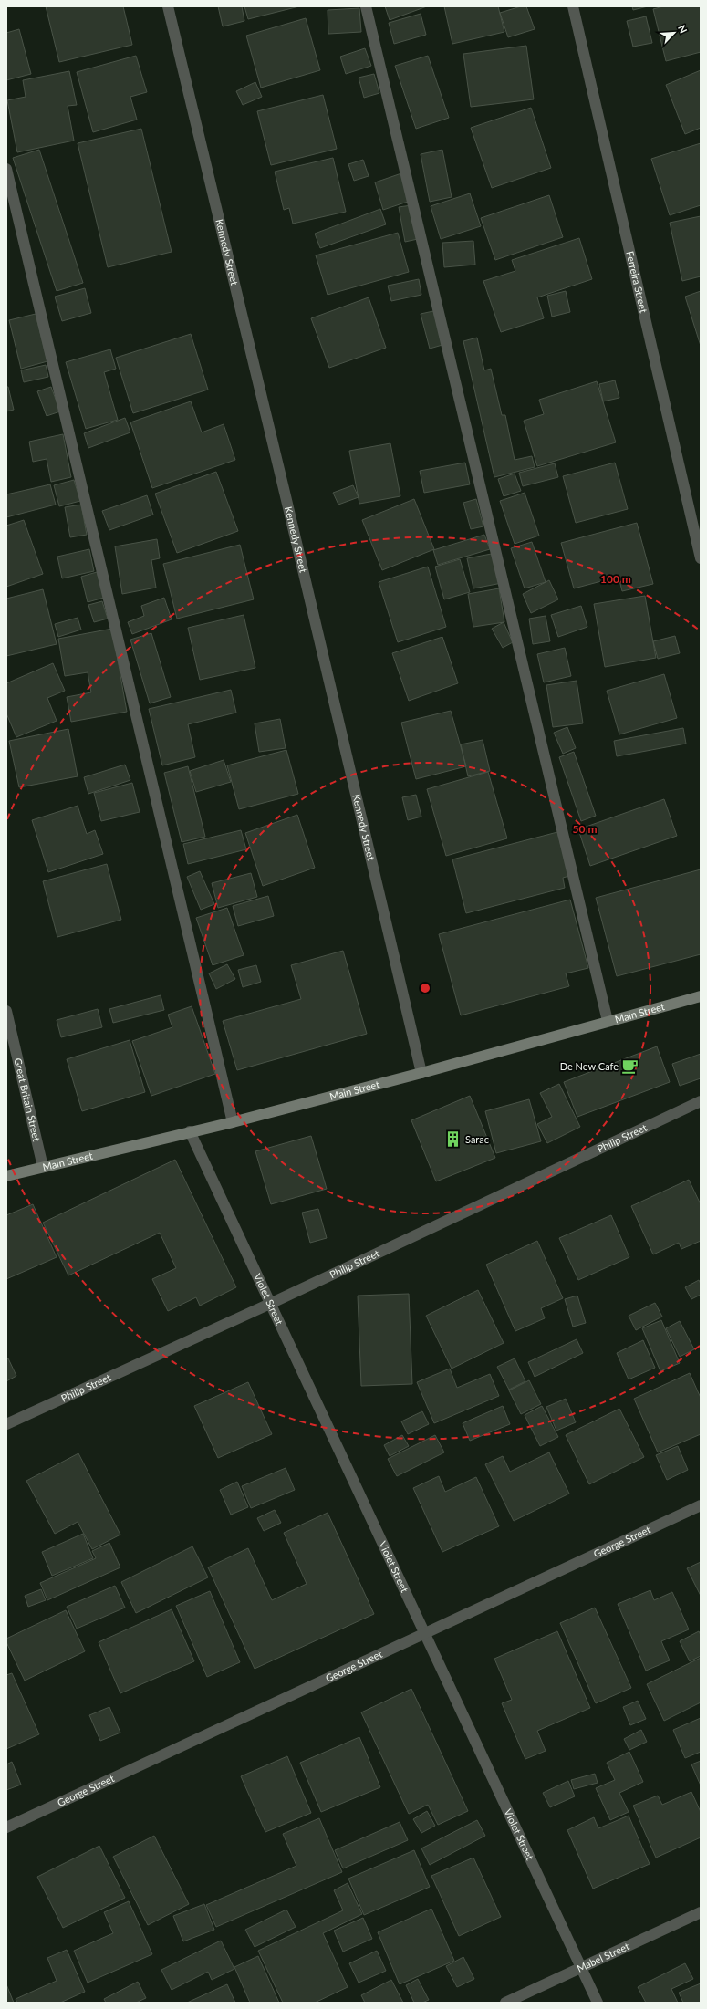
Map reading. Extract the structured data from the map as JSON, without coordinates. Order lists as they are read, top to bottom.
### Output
{
  "streets": {
    "main road": ["Main Street"],
    "street": [
      "Kennedy Street",
      "Ferreira Street",
      "Great Britain Street",
      "Philip Street",
      "Violet Street",
      "George Street",
      "Mabel Street"
    ]
  },
  "crossings": [
    ["Kennedy Street", "Main Street"],
    ["Main Street", "Great Britain Street"],
    ["Main Street", "Violet Street"],
    ["Philip Street", "Violet Street"],
    ["Violet Street", "George Street"],
    ["Violet Street", "Mabel Street"]
  ],
  "places": {
    "cafe": ["De New Cafe"],
    "building": ["Sarac"]
  },
  "north": "top right",
  "rings": ["100 m", "50 m"]
}
